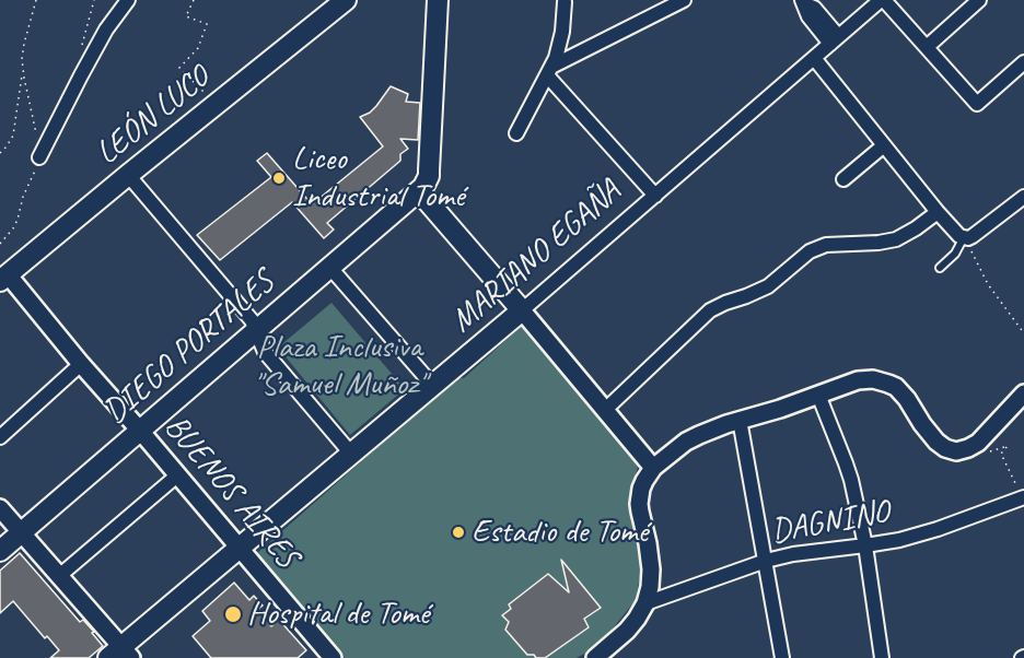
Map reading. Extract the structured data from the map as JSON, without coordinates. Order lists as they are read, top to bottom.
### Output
{
  "streets": {
    "main road": ["LEÓN LUCO", "MARIANO EGAÑA", "DIEGO PORTALES"],
    "street": ["BUENOS AIRES", "DAGNINO"]
  },
  "crossings": [
    ["LEÓN LUCO", "BUENOS AIRES"],
    ["MARIANO EGAÑA", "BUENOS AIRES"],
    ["DIEGO PORTALES", "BUENOS AIRES"]
  ],
  "parks": ["Plaza Inclusiva \"Samuel Muñoz\""],
  "places": ["Liceo Industrial Tomé", "Estadio de Tomé", "Hospital de Tomé"]
}
